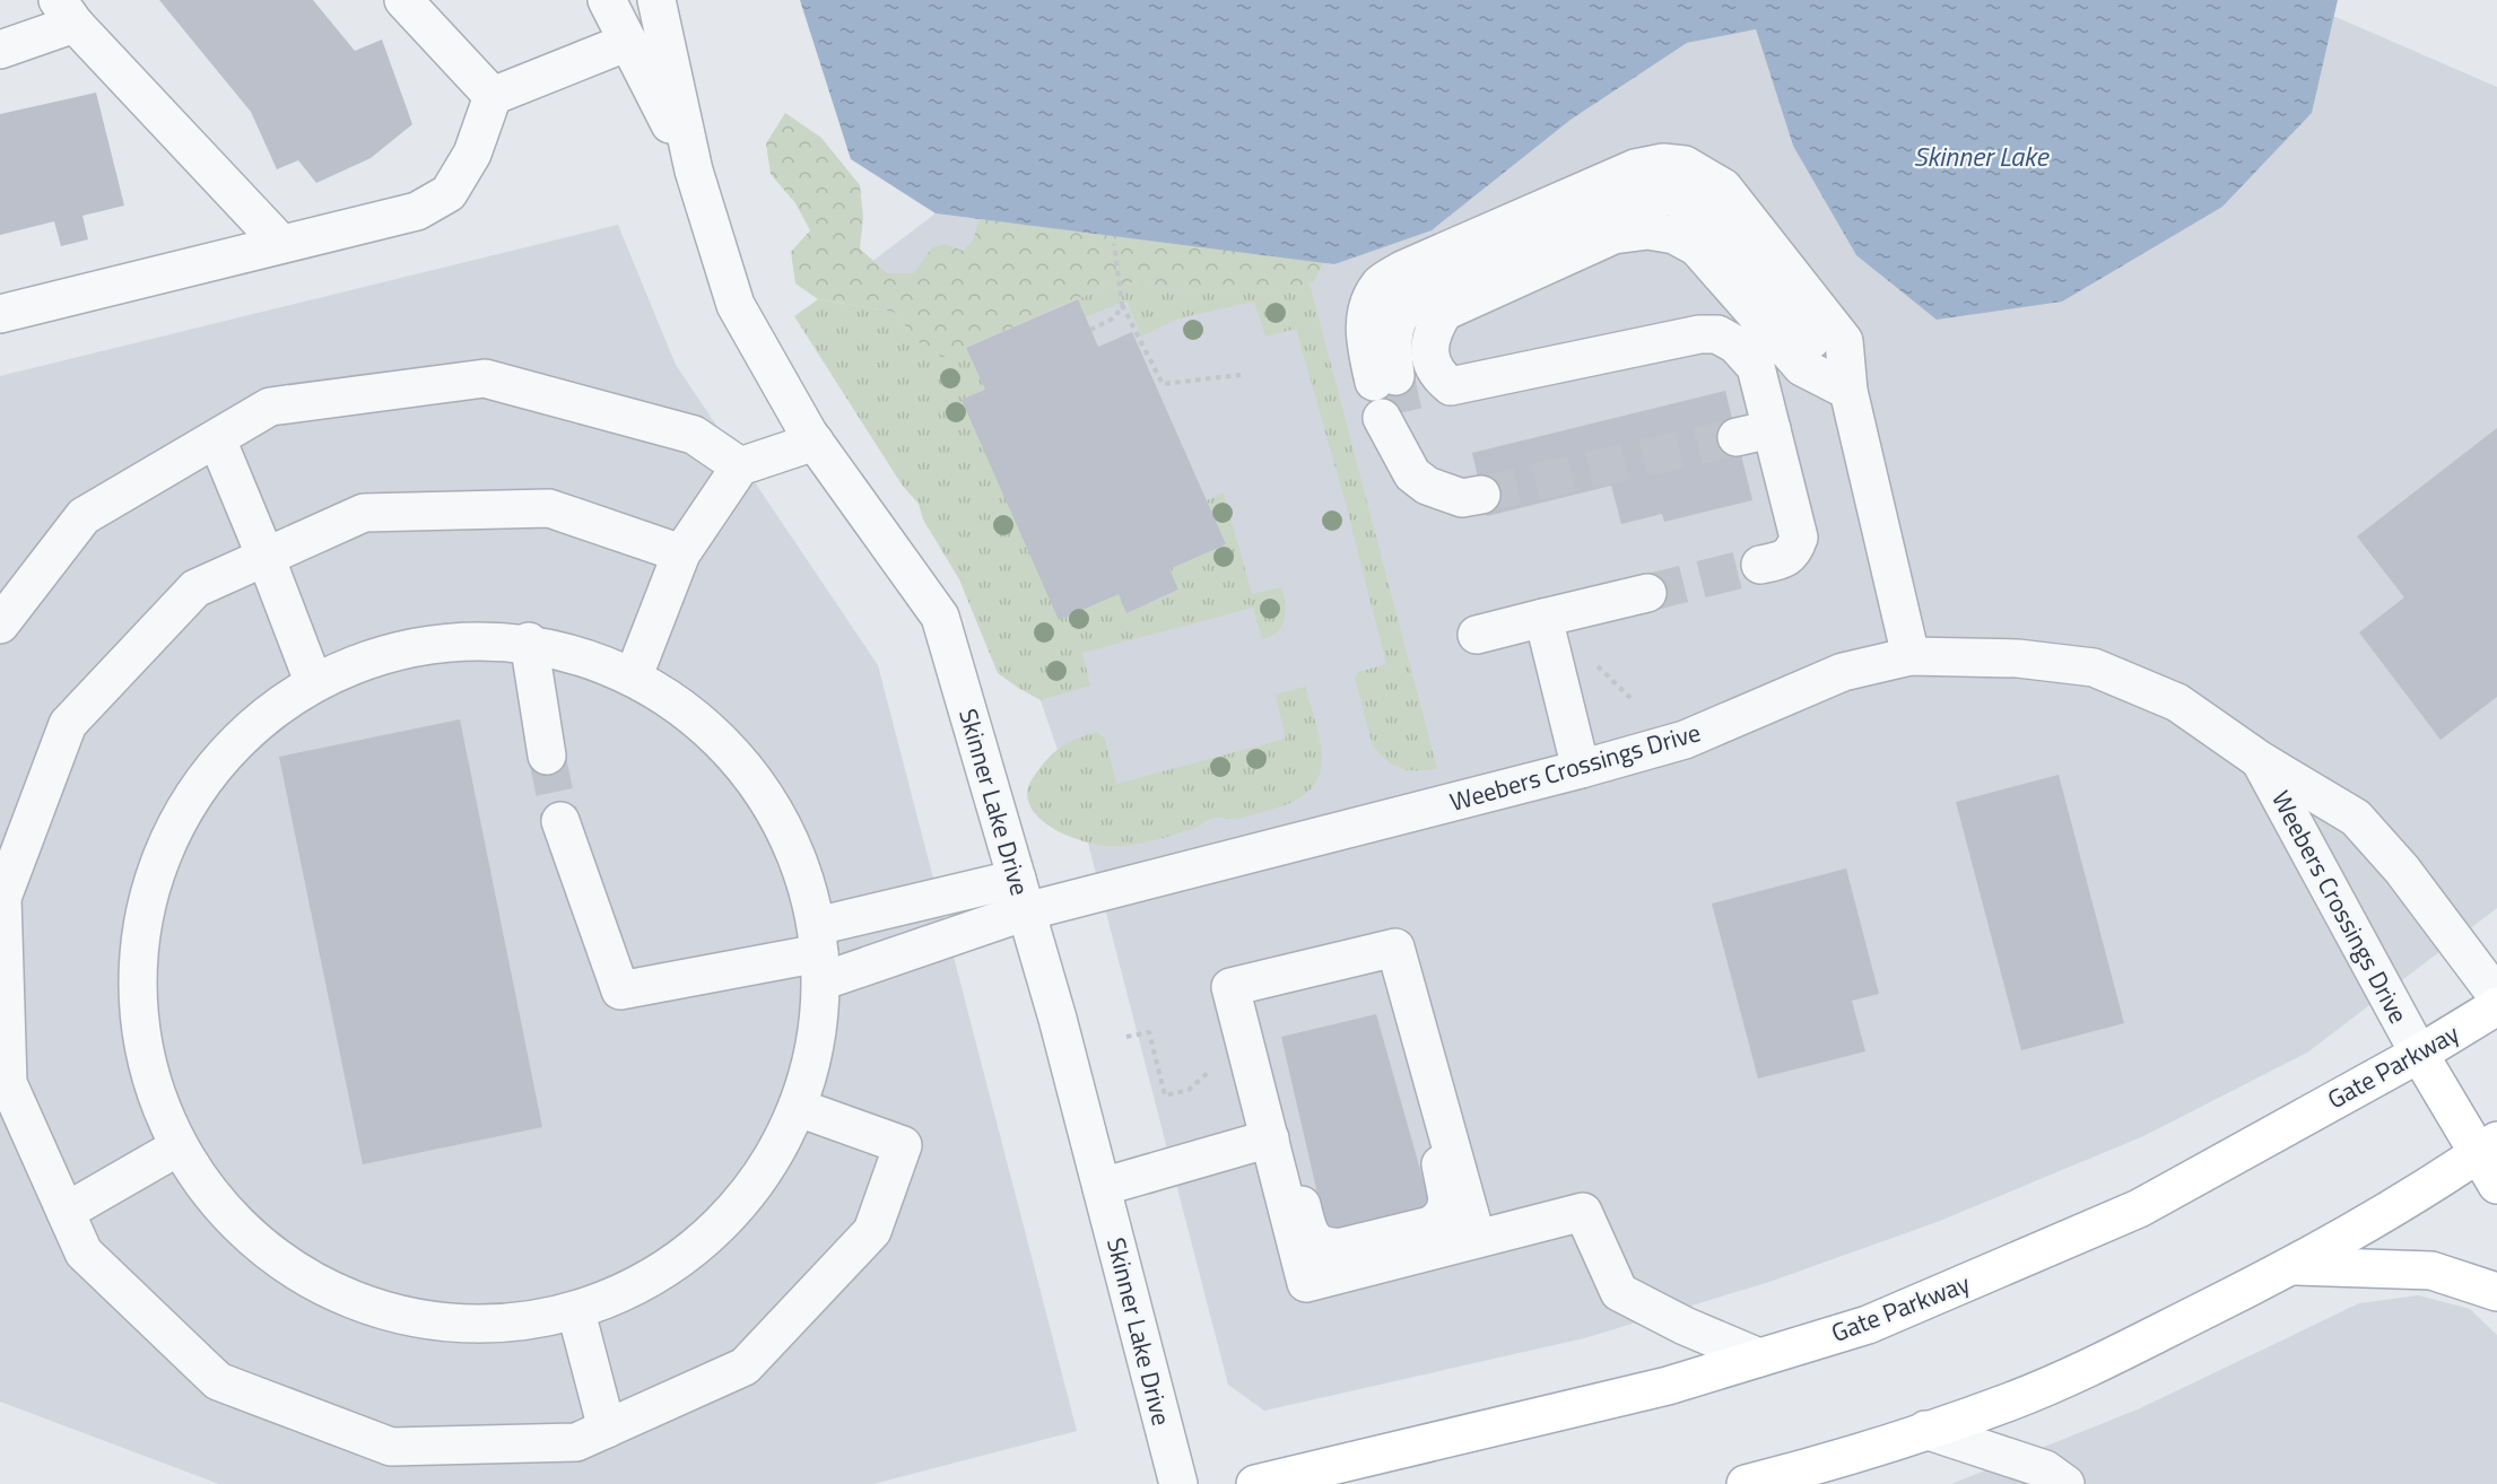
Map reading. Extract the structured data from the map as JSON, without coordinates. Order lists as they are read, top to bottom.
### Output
{
  "streets": {
    "main road": ["Gate Parkway"],
    "street": ["Weebers Crossings Drive", "Skinner Lake Drive"]
  },
  "crossings": [
    ["Weebers Crossings Drive", "Skinner Lake Drive"],
    ["Weebers Crossings Drive", "Gate Parkway"]
  ],
  "water": ["Skinner Lake"]
}
